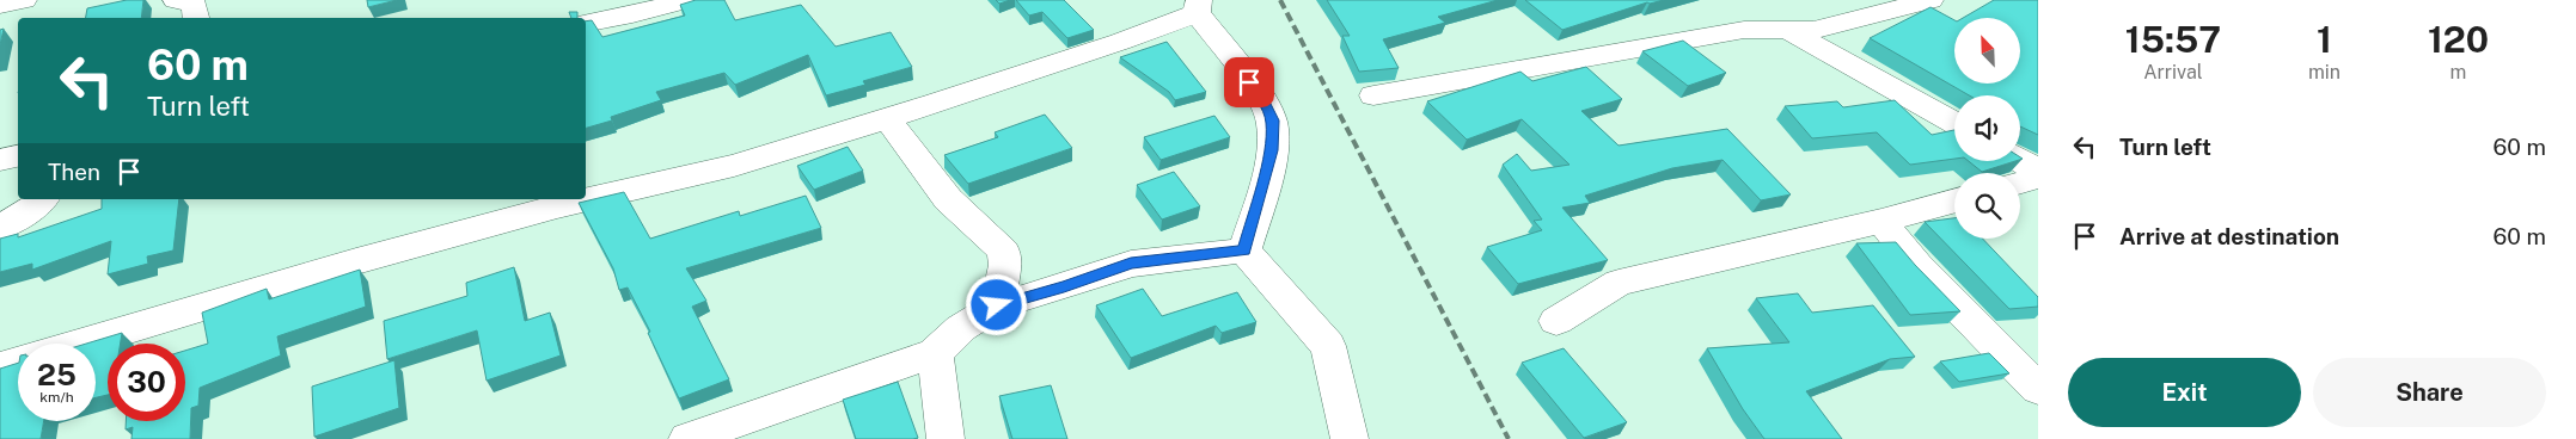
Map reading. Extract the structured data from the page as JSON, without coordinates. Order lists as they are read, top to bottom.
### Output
{
  "north": "top left",
  "page": {
    "eta": [
      "15:57",
      "Arrival",
      "1",
      "min",
      "120",
      "m"
    ],
    "turn": ["60 m", "Turn left"],
    "list": [
      {
        "name": "Turn left",
        "value": "60 m"
      },
      {
        "name": "Arrive at destination",
        "value": "60 m"
      }
    ],
    "then": "Then",
    "speed": "25 km/h",
    "limit": "30",
    "buttons": ["Exit", "Share"]
  }
}
